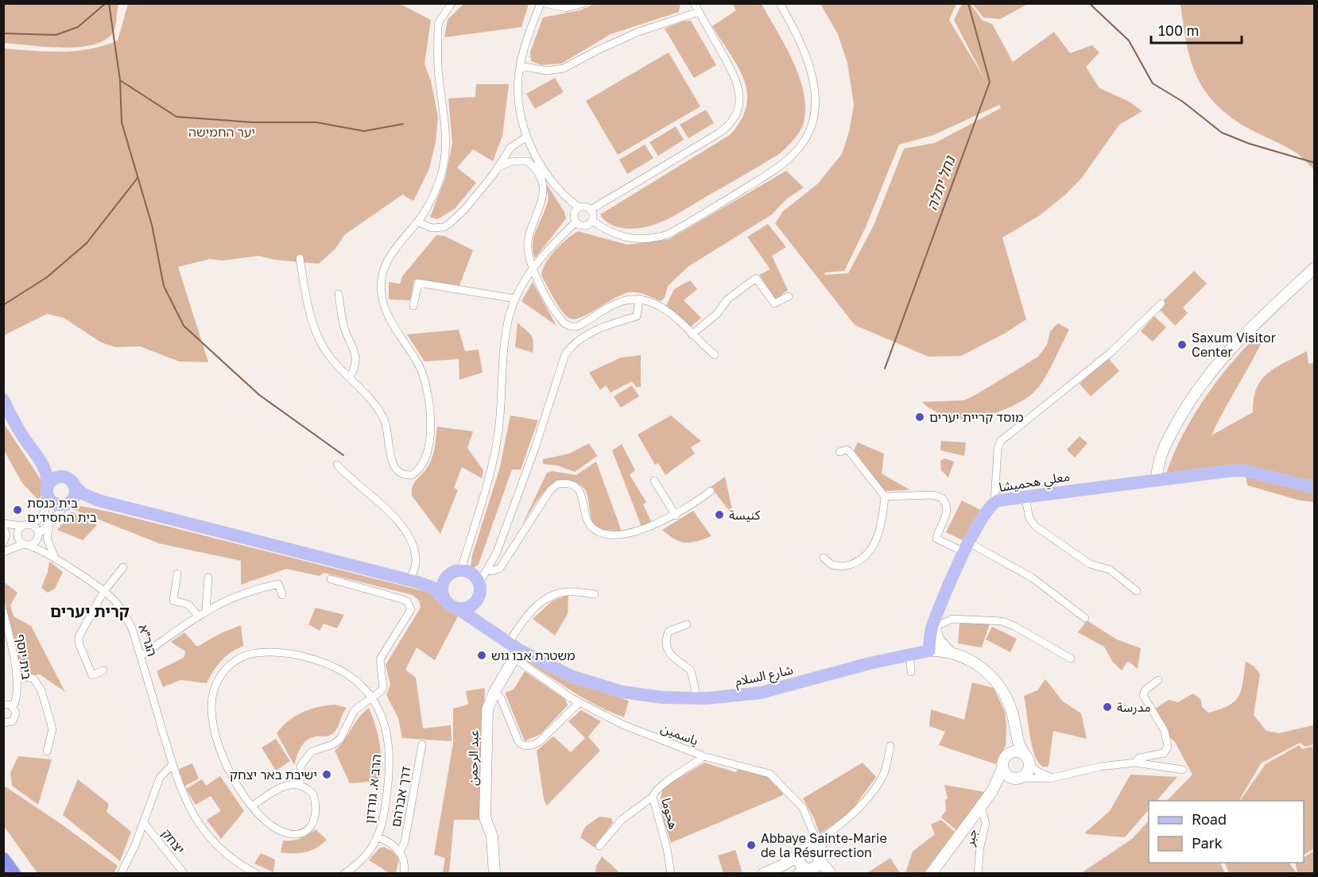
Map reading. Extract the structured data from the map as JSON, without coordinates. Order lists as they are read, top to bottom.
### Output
{
  "streets": {
    "main road": ["معلي هحميشا", "شارع السلام", "عبد الرحمن"],
    "street": [
      "הגר\"א",
      "בית יוסף",
      "ياسمين",
      "הרב א. גורדון",
      "דרך אברהם",
      "هحوما",
      "جبر",
      "יצחק"
    ]
  },
  "crossings": [
    ["معلي هحميشا", "شارع السلام"],
    ["شارع السلام", "ياسمين"],
    ["شارع السلام", "عبد الرحمن"],
    ["ياسمين", "عبد الرحمن"],
    ["ياسمين", "هحوما"]
  ],
  "districts": ["קרית יערים"],
  "water": ["נחל יתלה"],
  "parks": ["יער החמישה"],
  "places": [
    "Saxum Visitor Center",
    "מוסד קריית יערים",
    "בית כנסת בית החסידים",
    "كنيسة",
    "משטרת אבו גוש",
    "مدرسة",
    "ישיבת באר יצחק",
    "Abbaye Sainte-Marie de la Résurrection"
  ],
  "legend": ["Road", "Park"],
  "scale_bar": "100 m"
}
